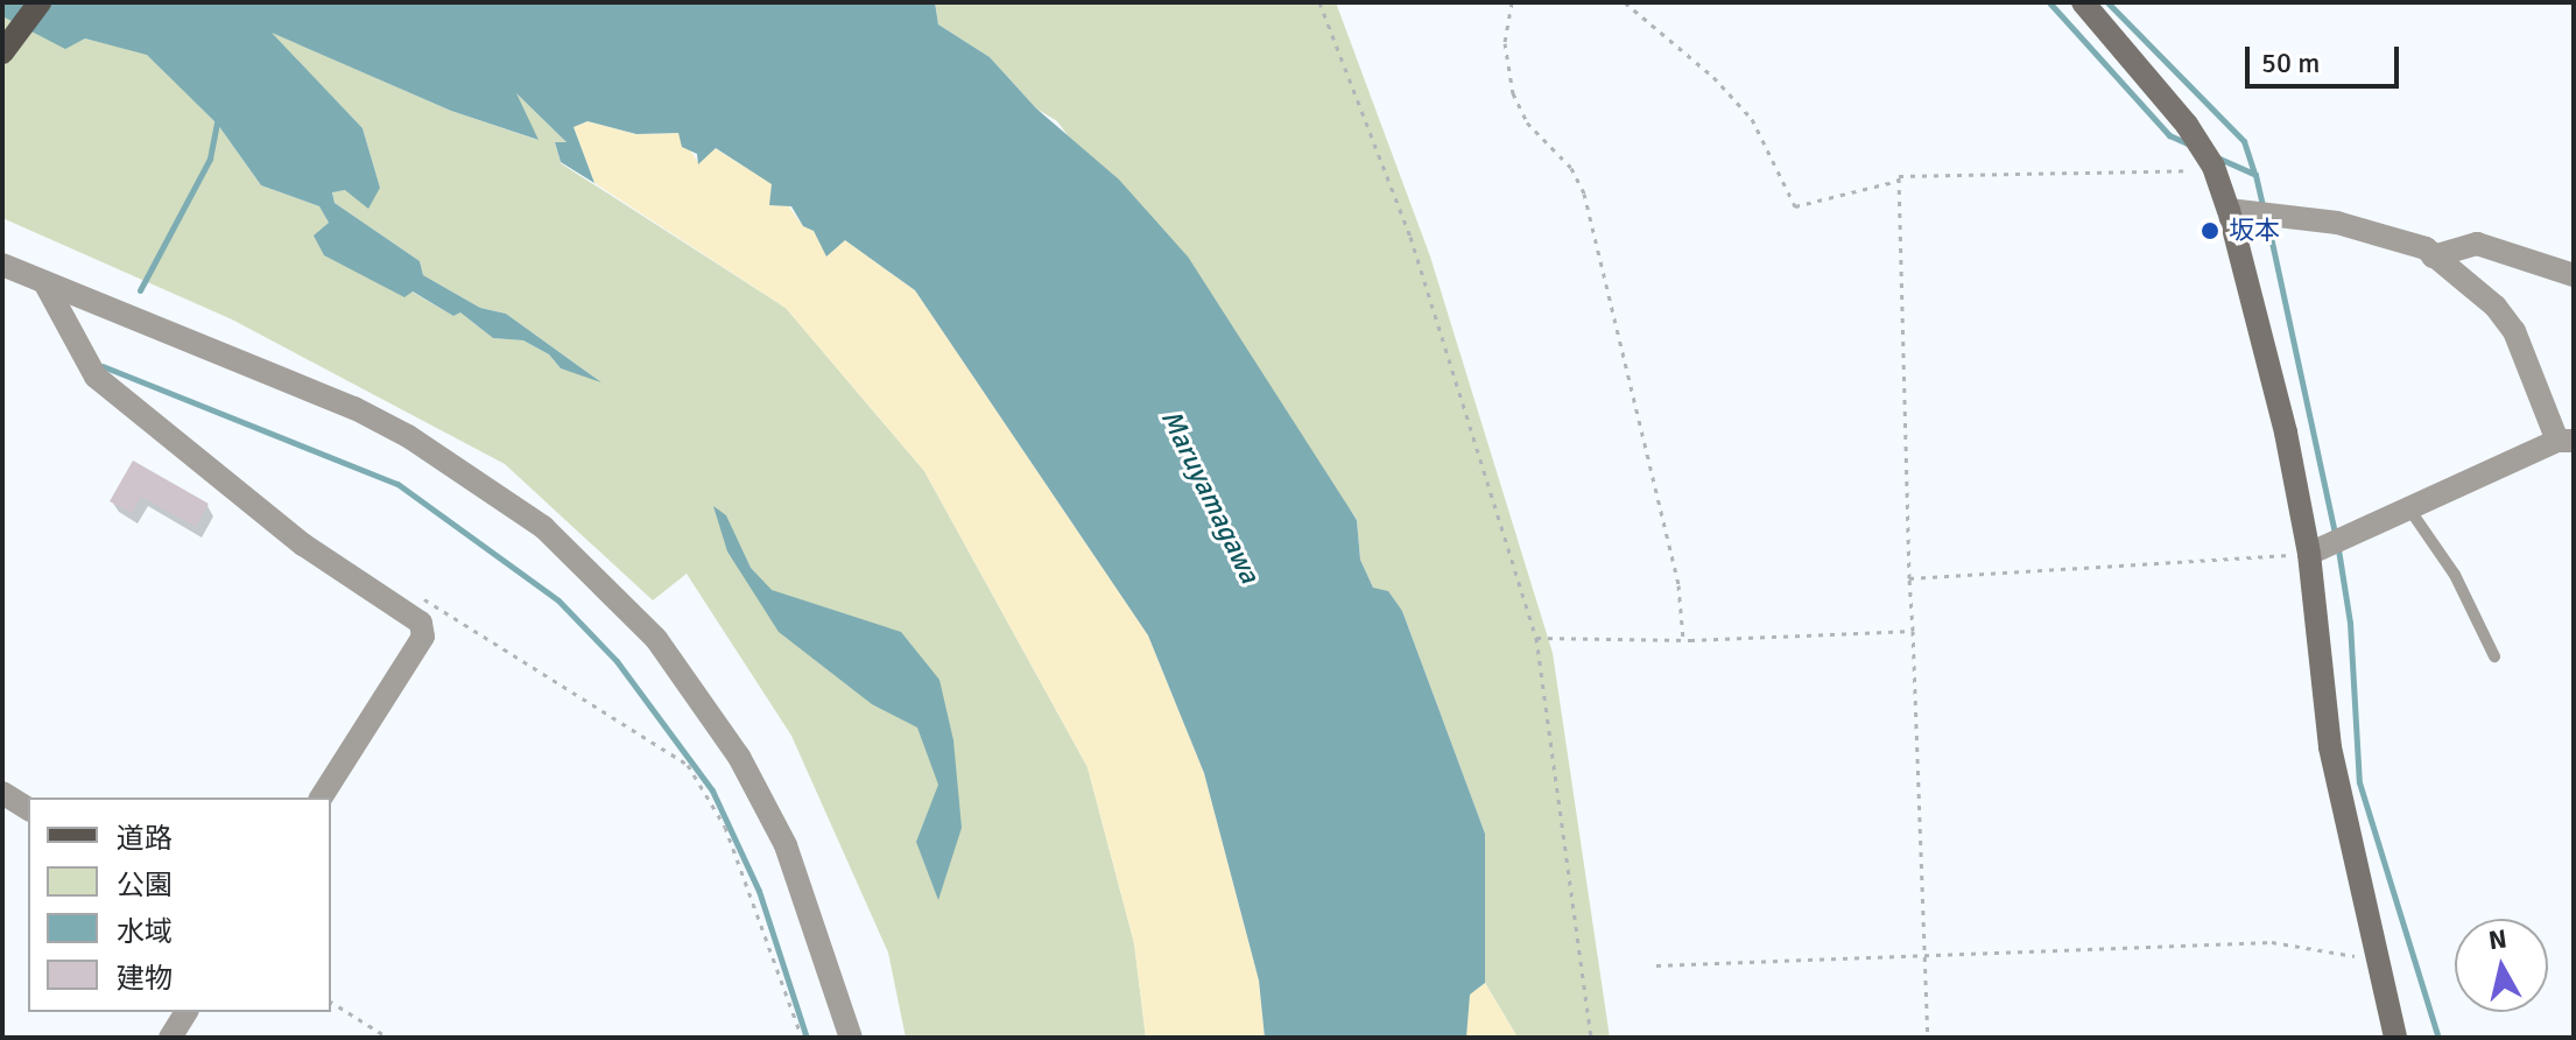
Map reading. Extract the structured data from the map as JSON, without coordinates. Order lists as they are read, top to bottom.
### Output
{
  "water": ["Maruyamagawa"],
  "places": ["坂本"],
  "legend": [
    "道路",
    "公園",
    "水域",
    "建物"
  ],
  "scale_bar": "50 m",
  "north": "top"
}
